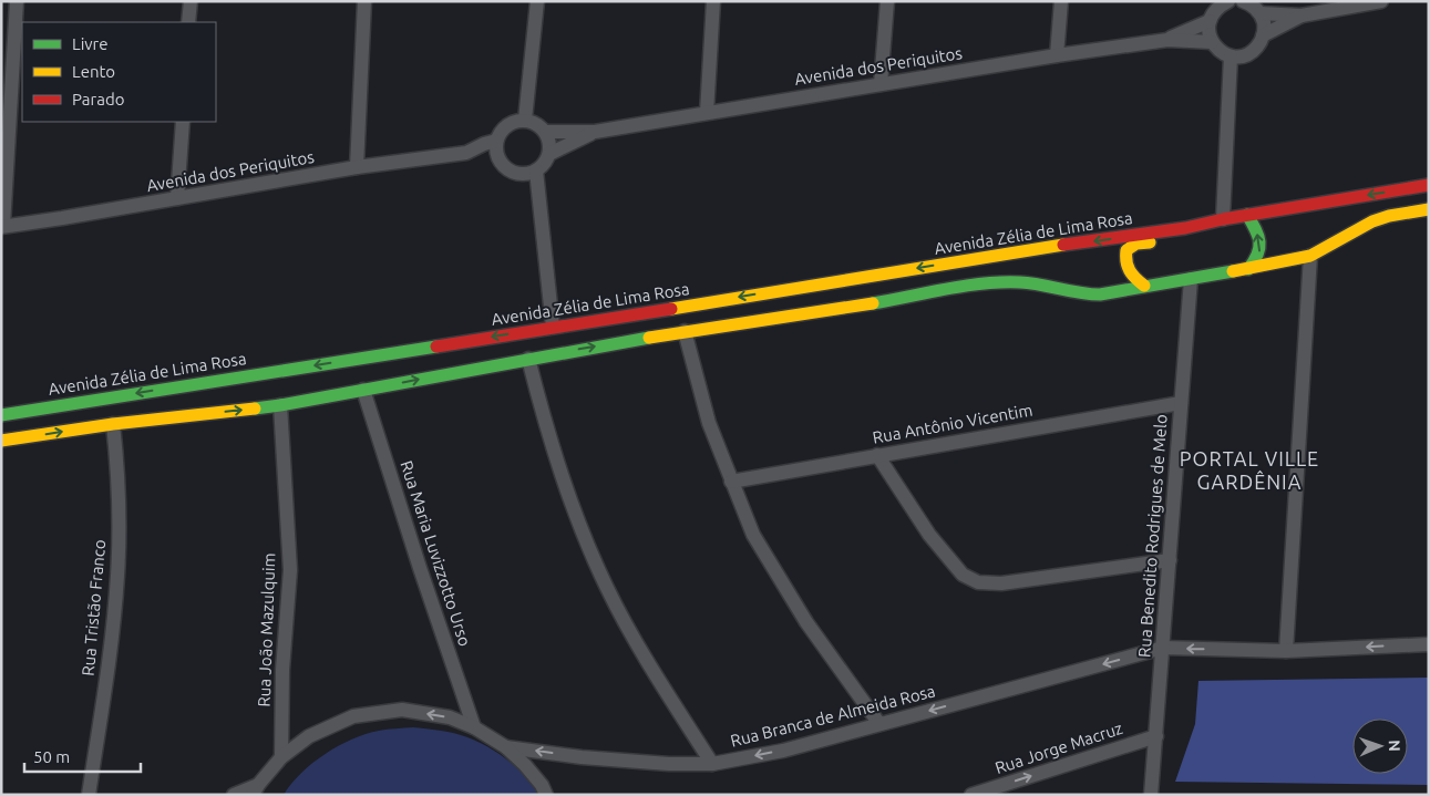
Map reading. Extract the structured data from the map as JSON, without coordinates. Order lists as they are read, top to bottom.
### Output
{
  "streets": {
    "main road": ["Avenida Zélia de Lima Rosa"],
    "street": [
      "Avenida dos Periquitos",
      "Rua Antônio Vicentim",
      "Rua Benedito Rodrigues de Melo",
      "Rua Maria Luvizzotto Urso",
      "Rua Tristão Franco",
      "Rua João Mazulquim",
      "Rua Branca de Almeida Rosa",
      "Rua Jorge Macruz"
    ]
  },
  "crossings": [
    ["Rua Antônio Vicentim", "Rua Benedito Rodrigues de Melo"],
    ["Rua Benedito Rodrigues de Melo", "Rua Branca de Almeida Rosa"],
    ["Rua Benedito Rodrigues de Melo", "Rua Jorge Macruz"],
    ["Rua Maria Luvizzotto Urso", "Rua Branca de Almeida Rosa"],
    ["Rua João Mazulquim", "Rua Branca de Almeida Rosa"]
  ],
  "one_way": ["Rua Branca de Almeida Rosa", "Rua Jorge Macruz"],
  "districts": ["PORTAL VILLE GARDÊNIA"],
  "legend": ["Livre", "Lento", "Parado"],
  "scale_bar": "50 m",
  "north": "right"
}
